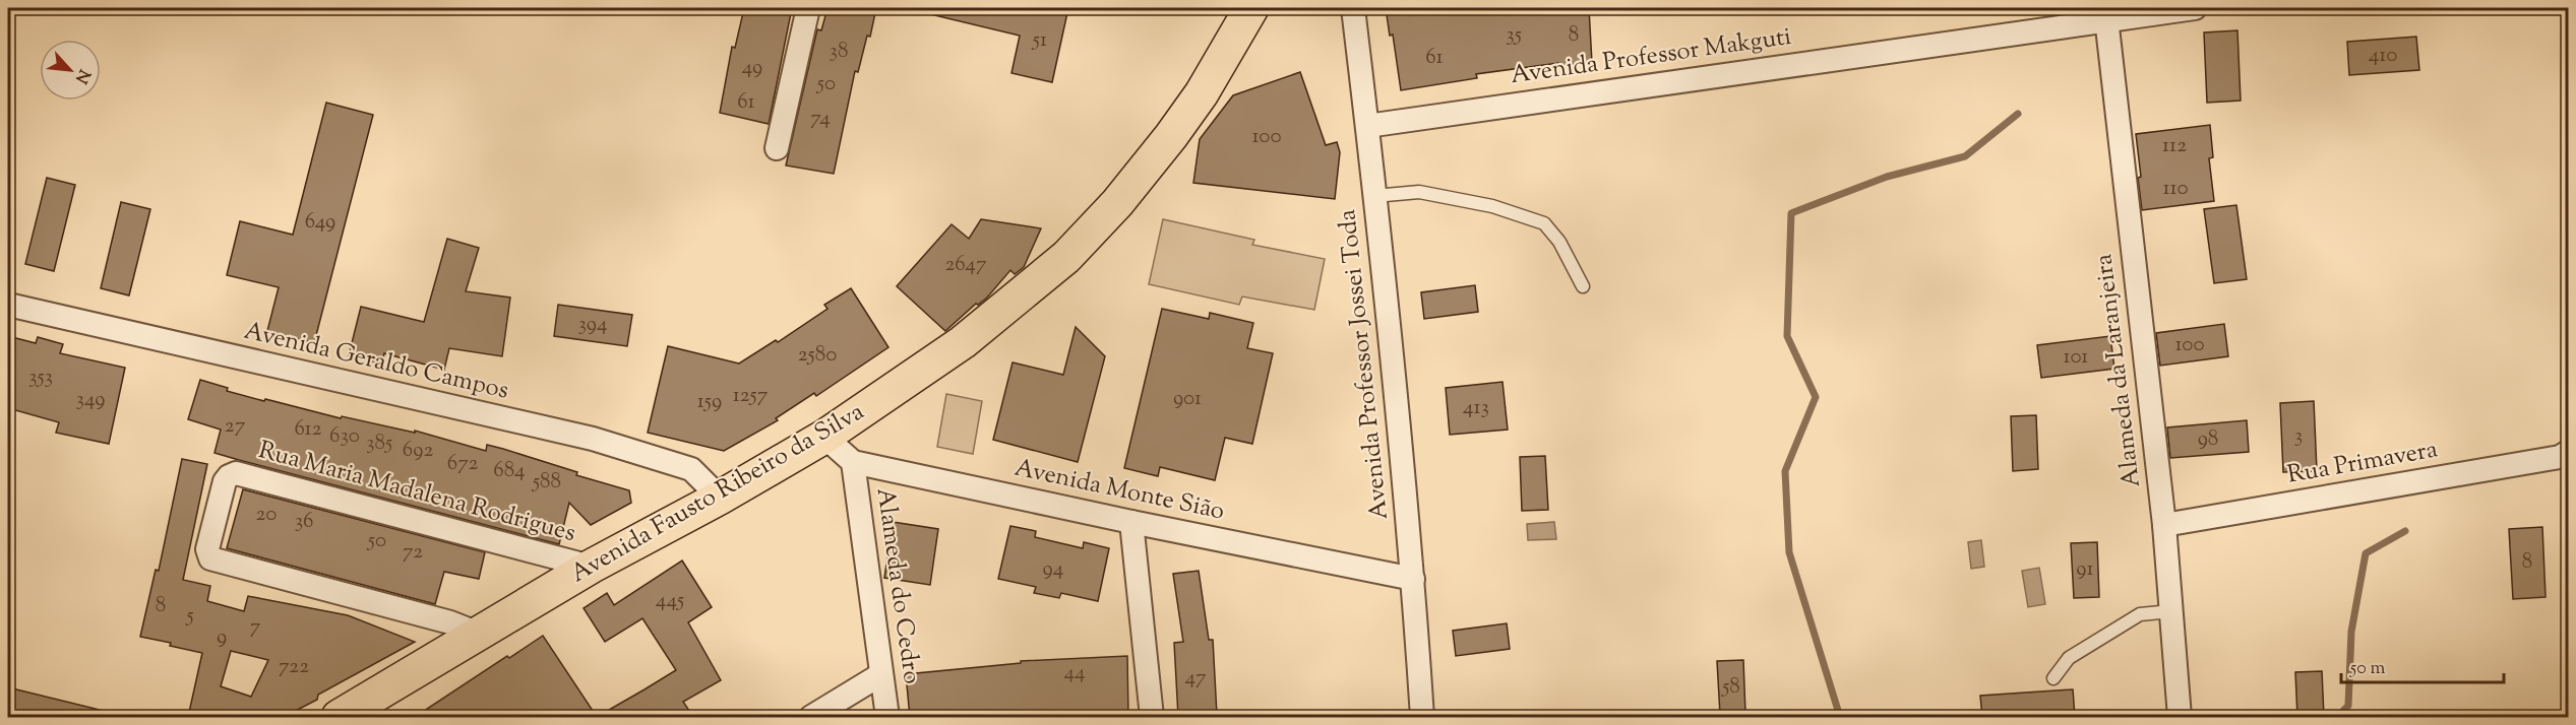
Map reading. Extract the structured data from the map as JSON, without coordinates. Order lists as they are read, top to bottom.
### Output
{
  "streets": {
    "main road": ["Avenida Fausto Ribeiro da Silva"],
    "street": [
      "Avenida Professor Makguti",
      "Avenida Geraldo Campos",
      "Avenida Professor Jossei Toda",
      "Alameda da Laranjeira",
      "Rua Primavera",
      "Avenida Monte Sião",
      "Rua Maria Madalena Rodrigues",
      "Alameda do Cedro"
    ]
  },
  "crossings": [
    ["Avenida Professor Makguti", "Avenida Professor Jossei Toda"],
    ["Avenida Professor Makguti", "Alameda da Laranjeira"],
    ["Avenida Geraldo Campos", "Avenida Fausto Ribeiro da Silva"],
    ["Avenida Professor Jossei Toda", "Avenida Monte Sião"],
    ["Alameda da Laranjeira", "Rua Primavera"],
    ["Avenida Monte Sião", "Avenida Fausto Ribeiro da Silva"],
    ["Avenida Monte Sião", "Alameda do Cedro"],
    ["Rua Maria Madalena Rodrigues", "Avenida Fausto Ribeiro da Silva"]
  ],
  "house_numbers": [
    "35",
    "8",
    "51",
    "38",
    "410",
    "61",
    "49",
    "50",
    "61",
    "74",
    "100",
    "112",
    "110",
    "649",
    "2647",
    "394",
    "100",
    "2580",
    "101",
    "353",
    "1257",
    "901",
    "349",
    "159",
    "413",
    "27",
    "612",
    "630",
    "3",
    "98",
    "385",
    "692",
    "672",
    "684",
    "588",
    "20",
    "36",
    "50",
    "72",
    "8",
    "94",
    "91",
    "445",
    "8",
    "5",
    "7",
    "9",
    "722",
    "44",
    "47",
    "58"
  ],
  "scale_bar": "50 m",
  "north": "bottom right"
}
